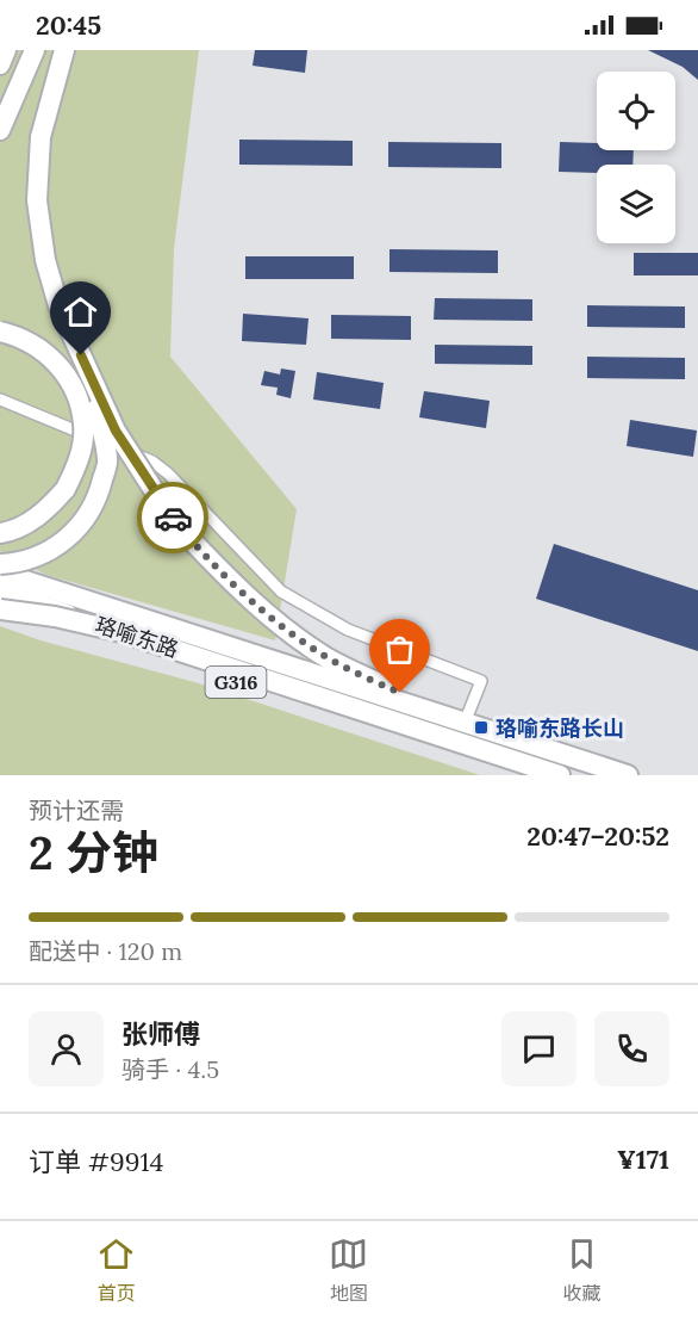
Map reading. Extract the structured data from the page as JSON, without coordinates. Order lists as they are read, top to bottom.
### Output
{
  "streets": {
    "highway": ["珞喻东路", "G316"]
  },
  "crossings": [
    ["珞喻东路", "G316"]
  ],
  "places": {
    "transit": ["珞喻东路长山"]
  },
  "page": {
    "status": "20:45",
    "heading": ["2 分钟", "预计还需", "20:47–20:52"],
    "panel": [
      "张师傅",
      "骑手 · 4.5",
      "订单 #9914",
      "¥171"
    ],
    "bar": "配送中 · 120 m",
    "tabs": ["首页", "地图", "收藏"]
  }
}
